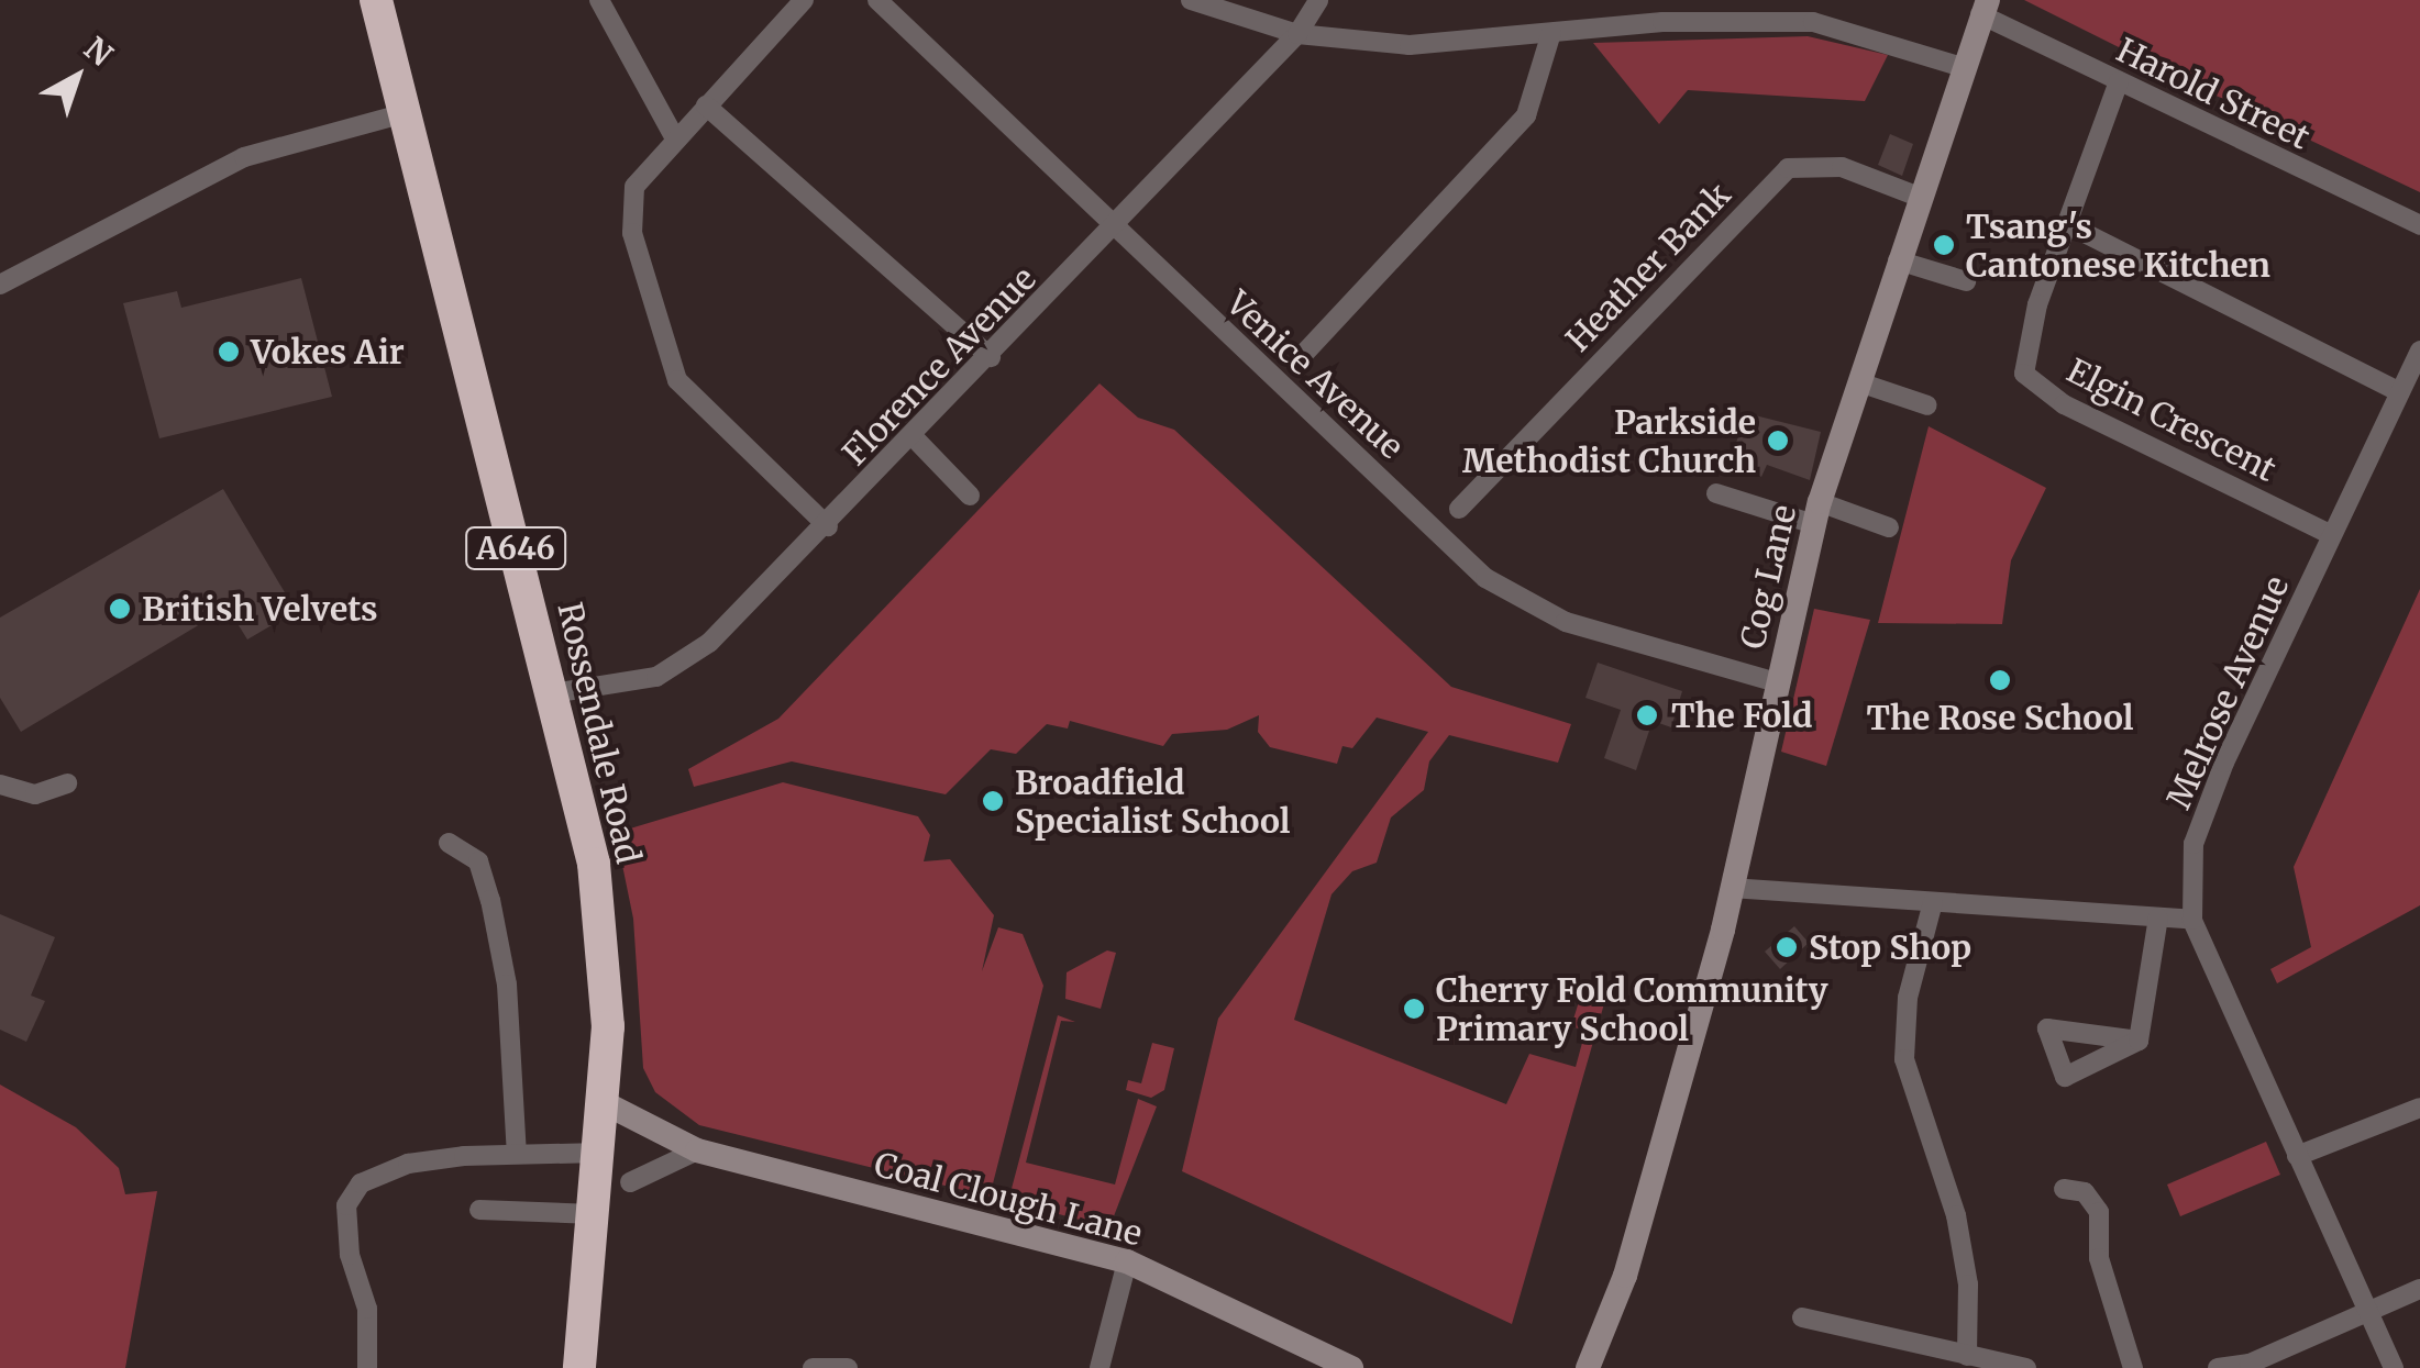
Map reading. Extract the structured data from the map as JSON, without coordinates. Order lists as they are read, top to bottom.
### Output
{
  "streets": {
    "highway": ["A646", "Rossendale Road"],
    "street": [
      "Harold Street",
      "Heather Bank",
      "Florence Avenue",
      "Venice Avenue",
      "Elgin Crescent",
      "Cog Lane",
      "Melrose Avenue",
      "Coal Clough Lane"
    ]
  },
  "crossings": [
    ["Harold Street", "Elgin Crescent"],
    ["Harold Street", "Cog Lane"],
    ["Heather Bank", "Cog Lane"],
    ["Florence Avenue", "Venice Avenue"],
    ["Florence Avenue", "Rossendale Road"],
    ["Venice Avenue", "Cog Lane"],
    ["Elgin Crescent", "Melrose Avenue"],
    ["Rossendale Road", "Coal Clough Lane"]
  ],
  "places": [
    "Tsang's Cantonese Kitchen",
    "Vokes Air",
    "Parkside Methodist Church",
    "British Velvets",
    "The Rose School",
    "The Fold",
    "Broadfield Specialist School",
    "Stop Shop",
    "Cherry Fold Community Primary School"
  ],
  "north": "top right"
}
